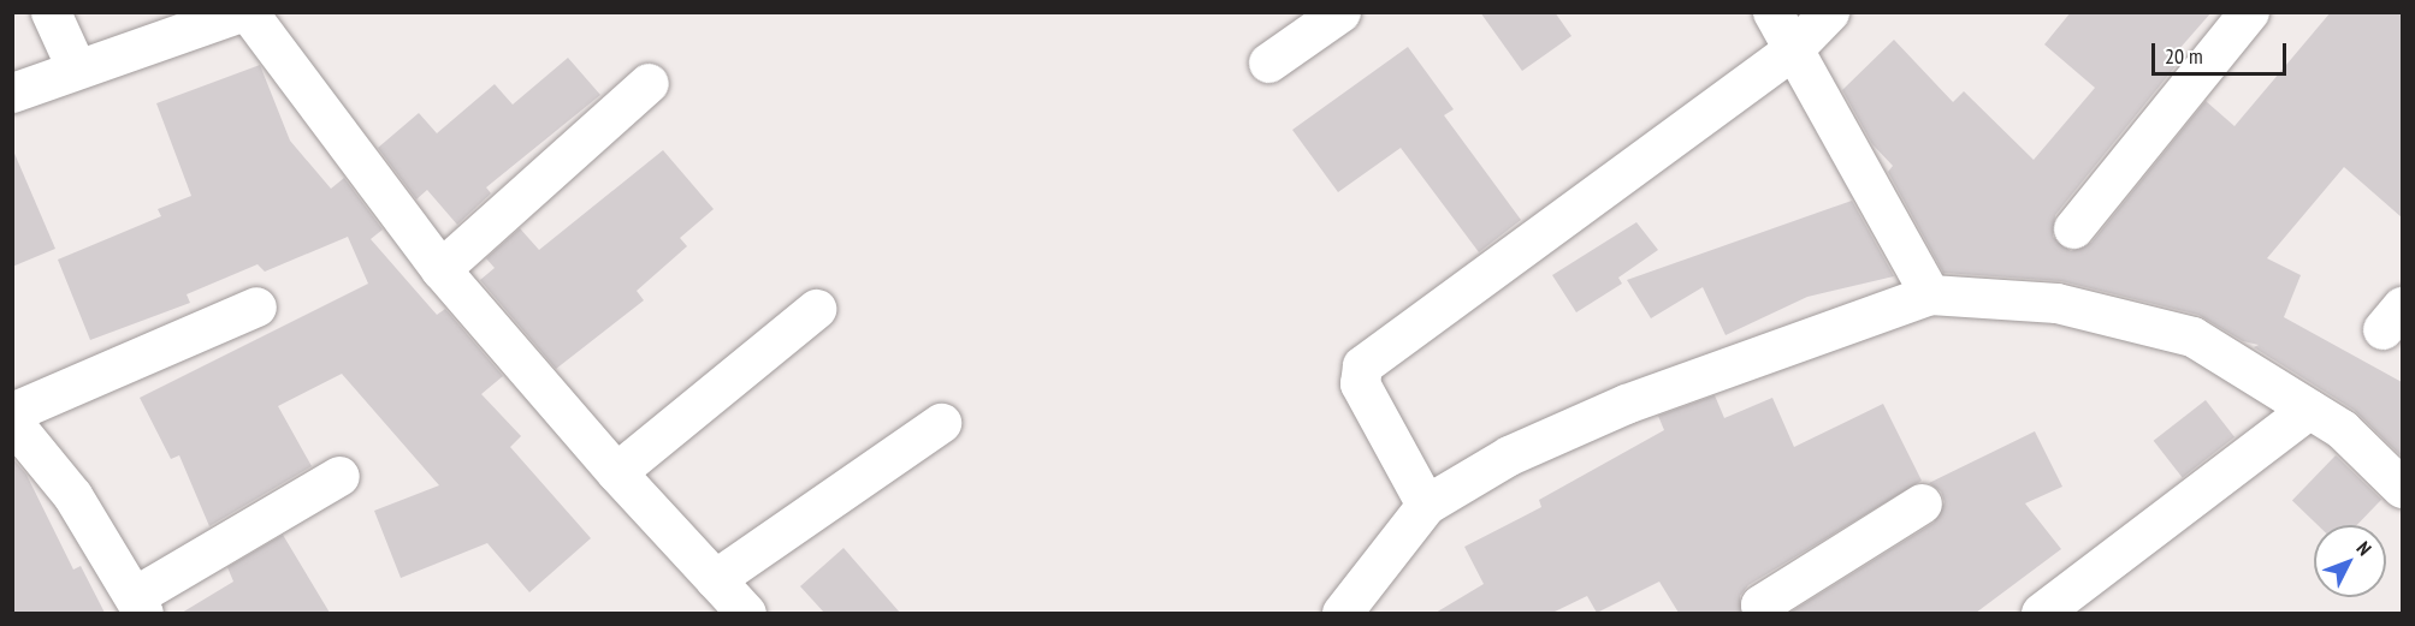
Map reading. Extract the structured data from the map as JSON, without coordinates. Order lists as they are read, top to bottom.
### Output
{
  "scale_bar": "20 m",
  "north": "top right"
}
